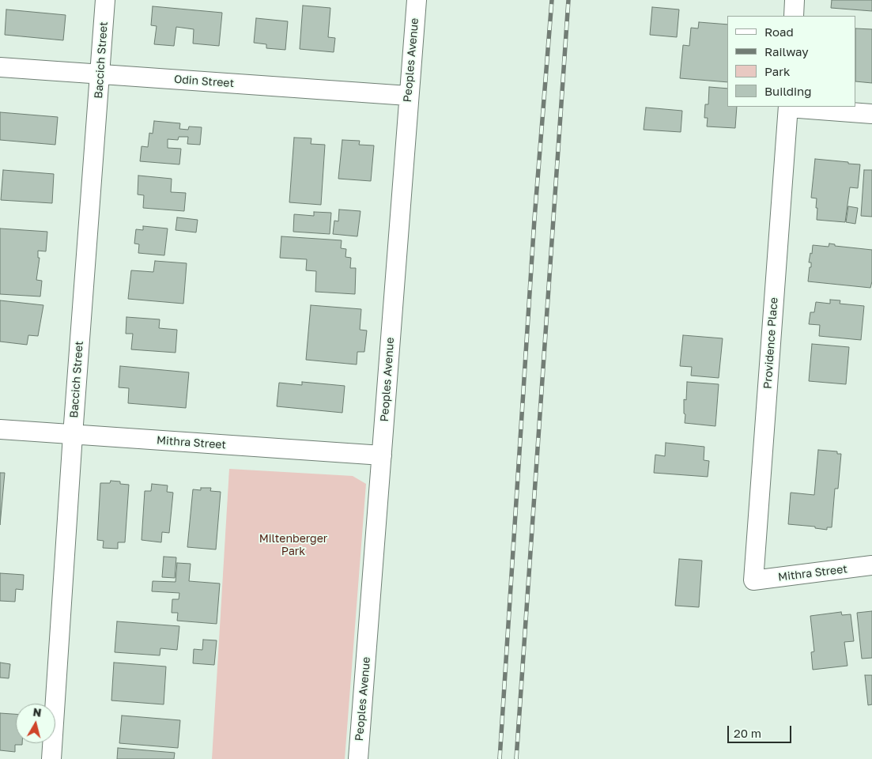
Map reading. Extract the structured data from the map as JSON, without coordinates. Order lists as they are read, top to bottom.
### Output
{
  "streets": {
    "street": [
      "Baccich Street",
      "Peoples Avenue",
      "Odin Street",
      "Providence Place",
      "Mithra Street"
    ]
  },
  "crossings": [
    ["Baccich Street", "Odin Street"],
    ["Baccich Street", "Mithra Street"],
    ["Peoples Avenue", "Odin Street"],
    ["Peoples Avenue", "Mithra Street"],
    ["Providence Place", "Mithra Street"]
  ],
  "parks": ["Miltenberger Park"],
  "legend": [
    "Road",
    "Railway",
    "Park",
    "Building"
  ],
  "scale_bar": "20 m",
  "north": "top"
}
